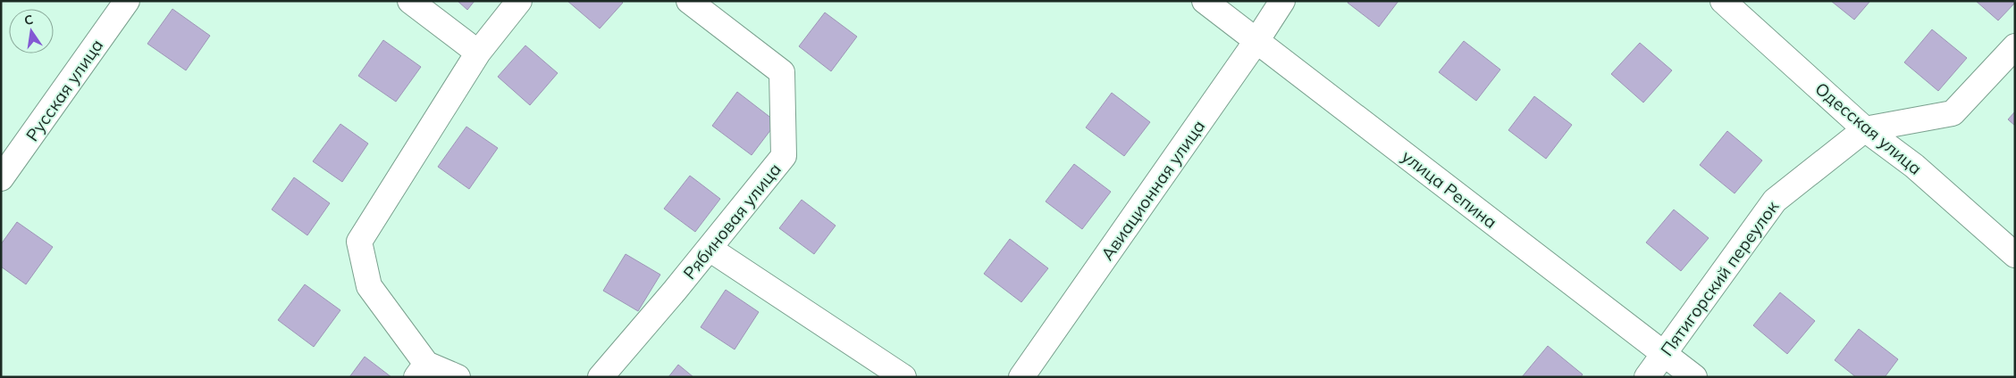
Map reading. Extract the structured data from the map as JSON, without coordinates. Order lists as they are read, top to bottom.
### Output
{
  "streets": {
    "street": [
      "Русская улица",
      "Одесская улица",
      "улица Репина",
      "Авиационная улица",
      "Рябиновая улица",
      "Пятигорский переулок"
    ]
  },
  "crossings": [
    ["Одесская улица", "Пятигорский переулок"],
    ["улица Репина", "Авиационная улица"],
    ["улица Репина", "Пятигорский переулок"]
  ],
  "north": "top"
}
